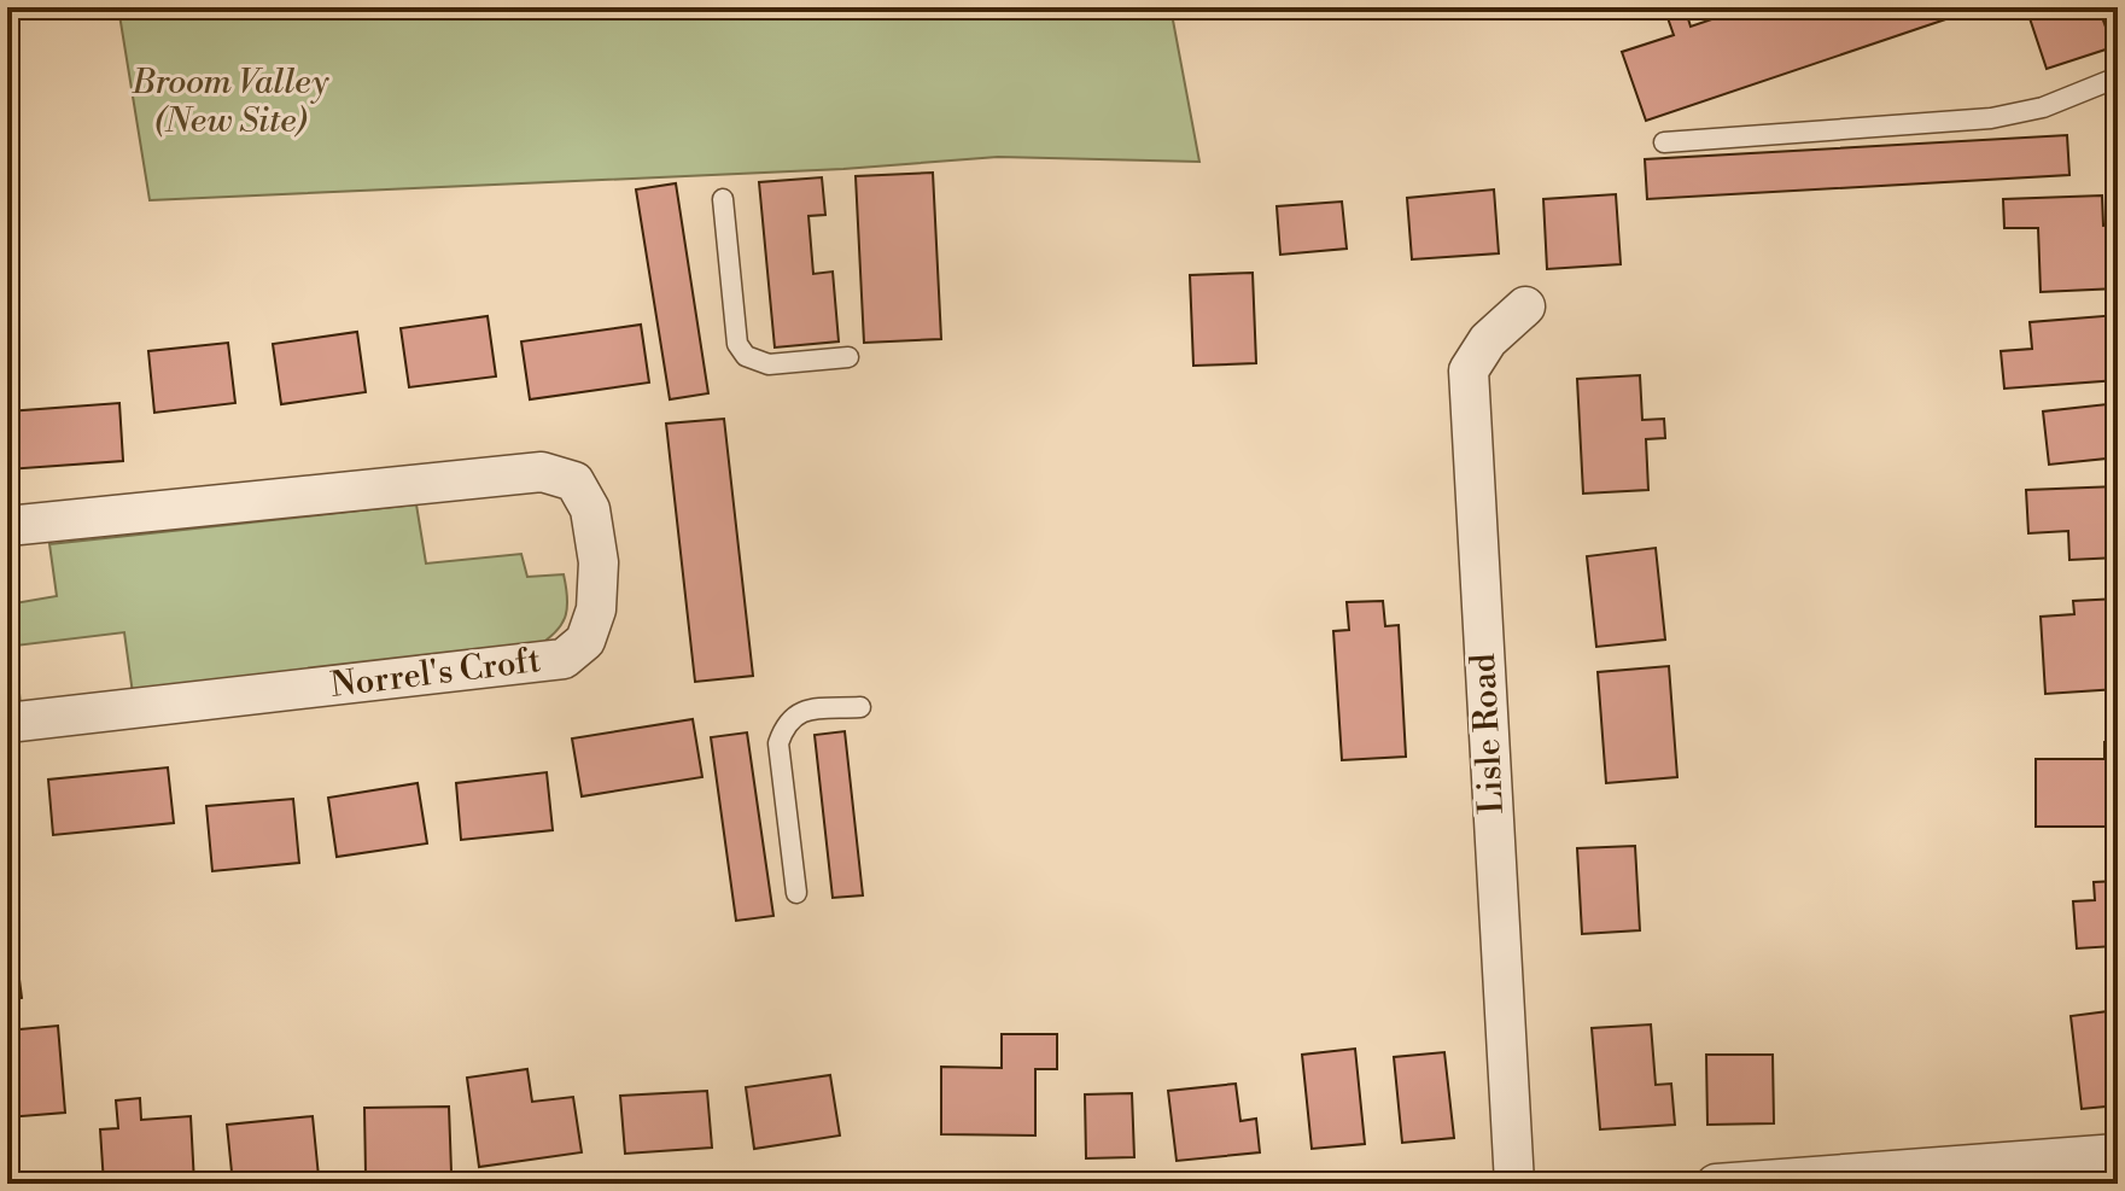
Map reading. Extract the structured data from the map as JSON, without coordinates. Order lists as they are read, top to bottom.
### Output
{
  "streets": {
    "street": ["Norrel's Croft", "Lisle Road"]
  },
  "parks": ["Broom Valley (New Site)"]
}
